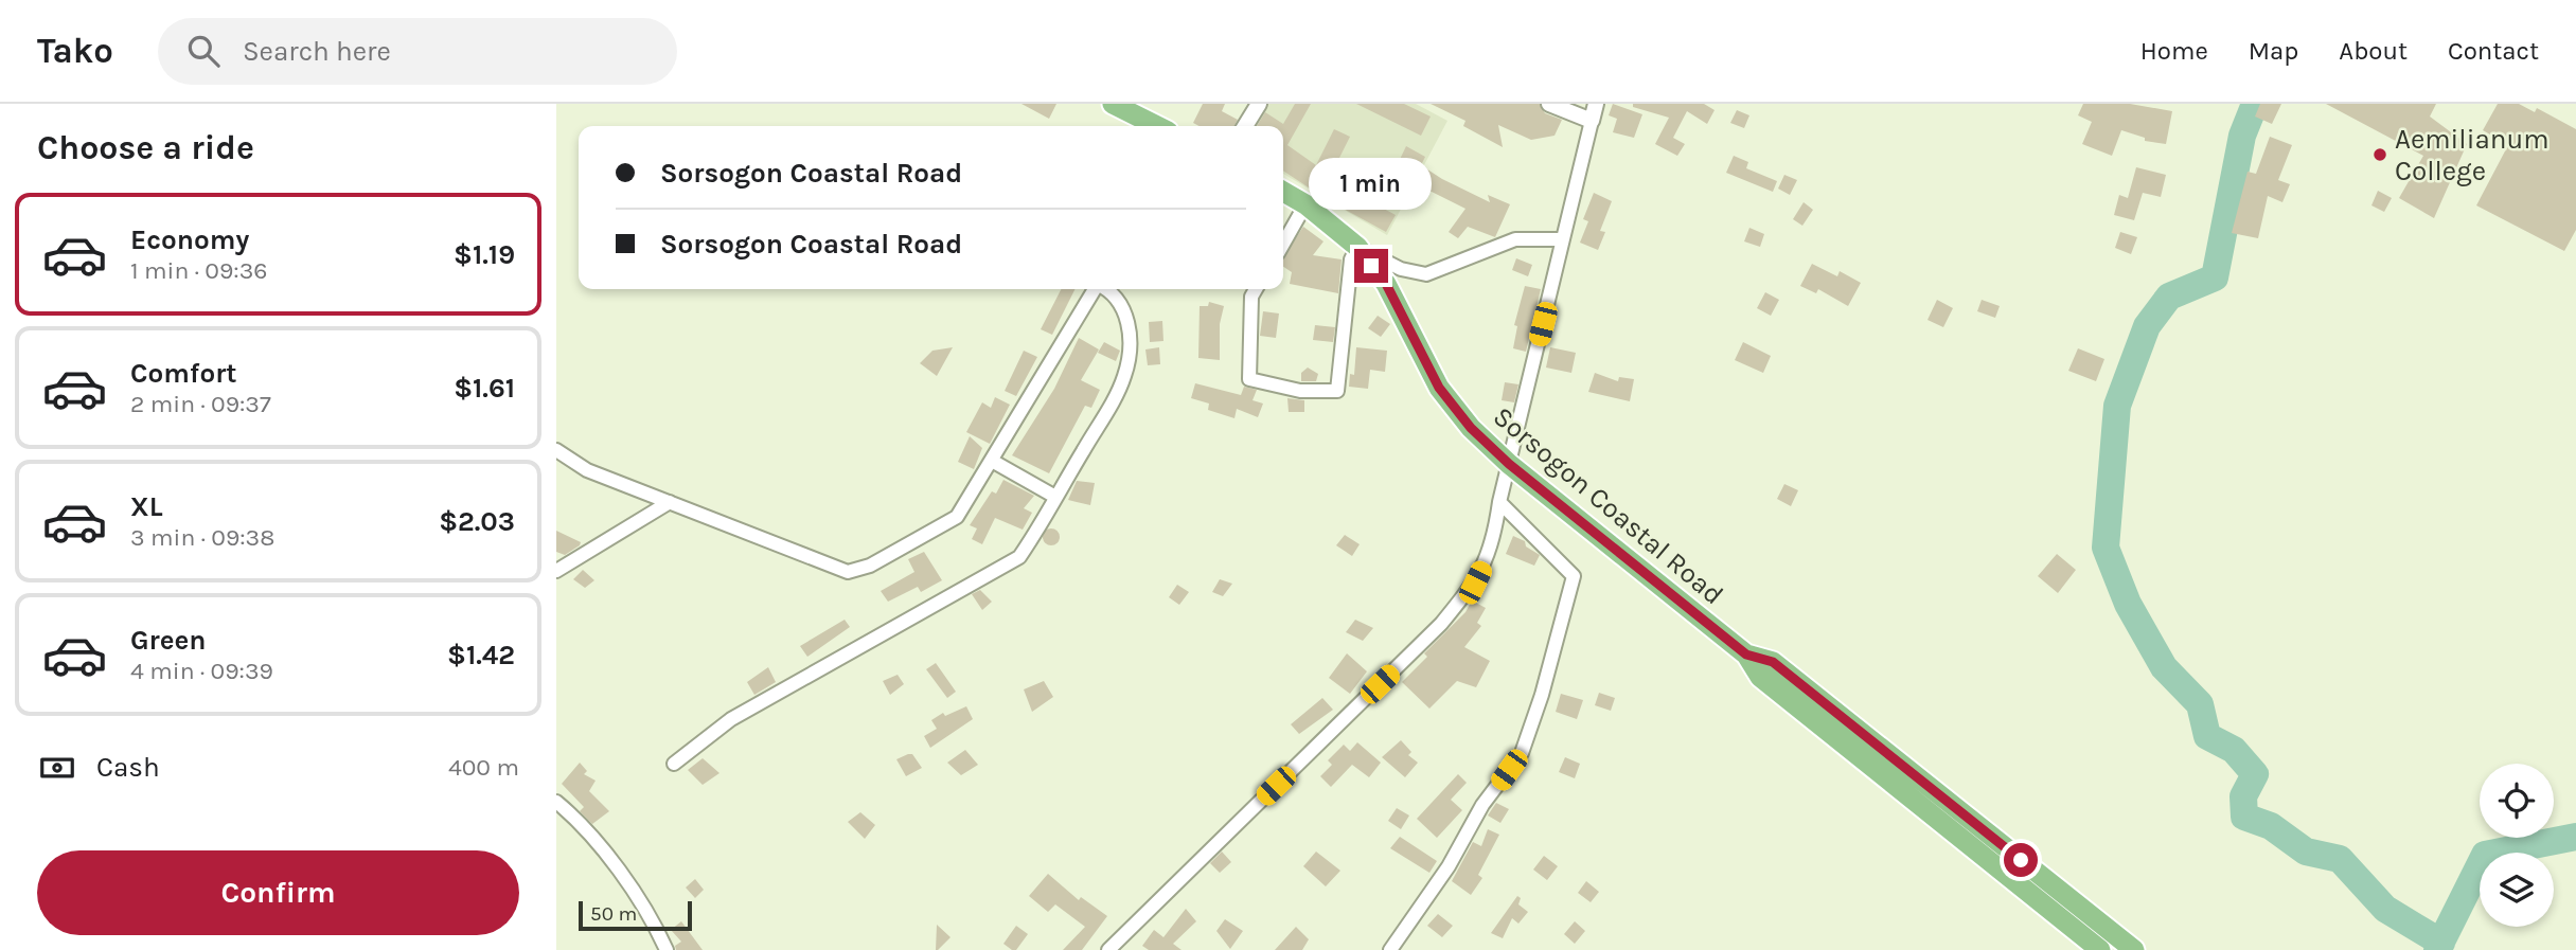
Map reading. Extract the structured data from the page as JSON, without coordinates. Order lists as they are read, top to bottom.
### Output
{
  "streets": {
    "highway": ["Sorsogon Coastal Road"]
  },
  "places": ["Aemilianum College"],
  "scale_bar": "50 m",
  "page": {
    "header": "Tako",
    "search": "Search here",
    "nav": [
      "Home",
      "Map",
      "About",
      "Contact"
    ],
    "heading": "Choose a ride",
    "banner": ["Sorsogon Coastal Road", "Sorsogon Coastal Road"],
    "bubble": "1 min",
    "list": [
      {
        "name": "Economy",
        "note": "1 min · 09:36",
        "value": "$1.19"
      },
      {
        "name": "Comfort",
        "note": "2 min · 09:37",
        "value": "$1.61"
      },
      {
        "name": "XL",
        "note": "3 min · 09:38",
        "value": "$2.03"
      },
      {
        "name": "Green",
        "note": "4 min · 09:39",
        "value": "$1.42"
      }
    ],
    "pay": ["Cash", "400 m"],
    "buttons": "Confirm",
    "scale": "50 m"
  }
}
